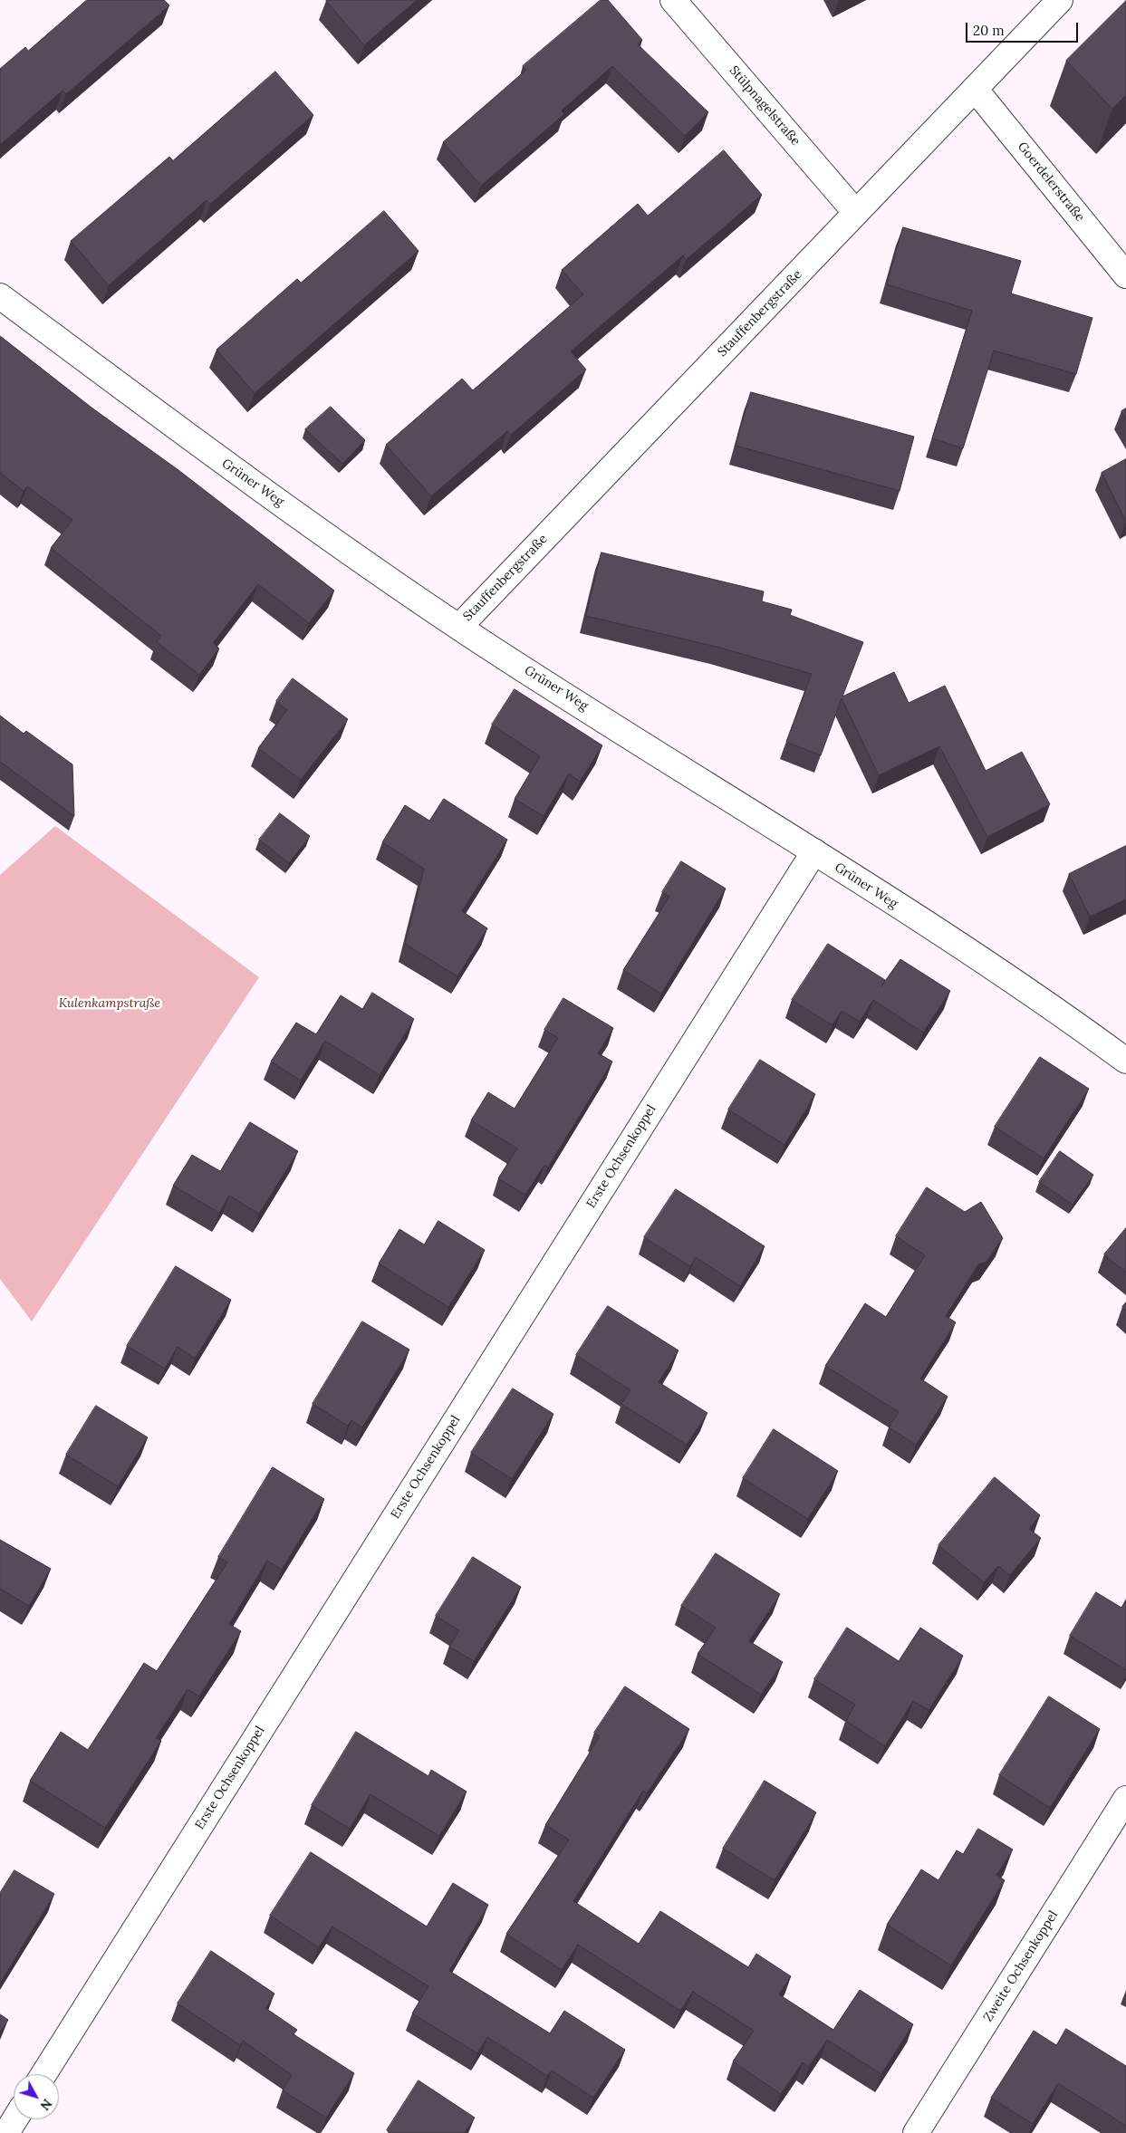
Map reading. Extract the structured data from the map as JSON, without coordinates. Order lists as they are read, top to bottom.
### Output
{
  "streets": {
    "street": [
      "Stülpnagelstraße",
      "Goerdelerstraße",
      "Stauffenbergstraße",
      "Grüner Weg",
      "Erste Ochsenkoppel",
      "Zweite Ochsenkoppel"
    ]
  },
  "crossings": [
    ["Stülpnagelstraße", "Stauffenbergstraße"],
    ["Goerdelerstraße", "Stauffenbergstraße"],
    ["Stauffenbergstraße", "Grüner Weg"],
    ["Grüner Weg", "Erste Ochsenkoppel"]
  ],
  "parks": ["Kulenkampstraße"],
  "scale_bar": "20 m",
  "north": "bottom right"
}
